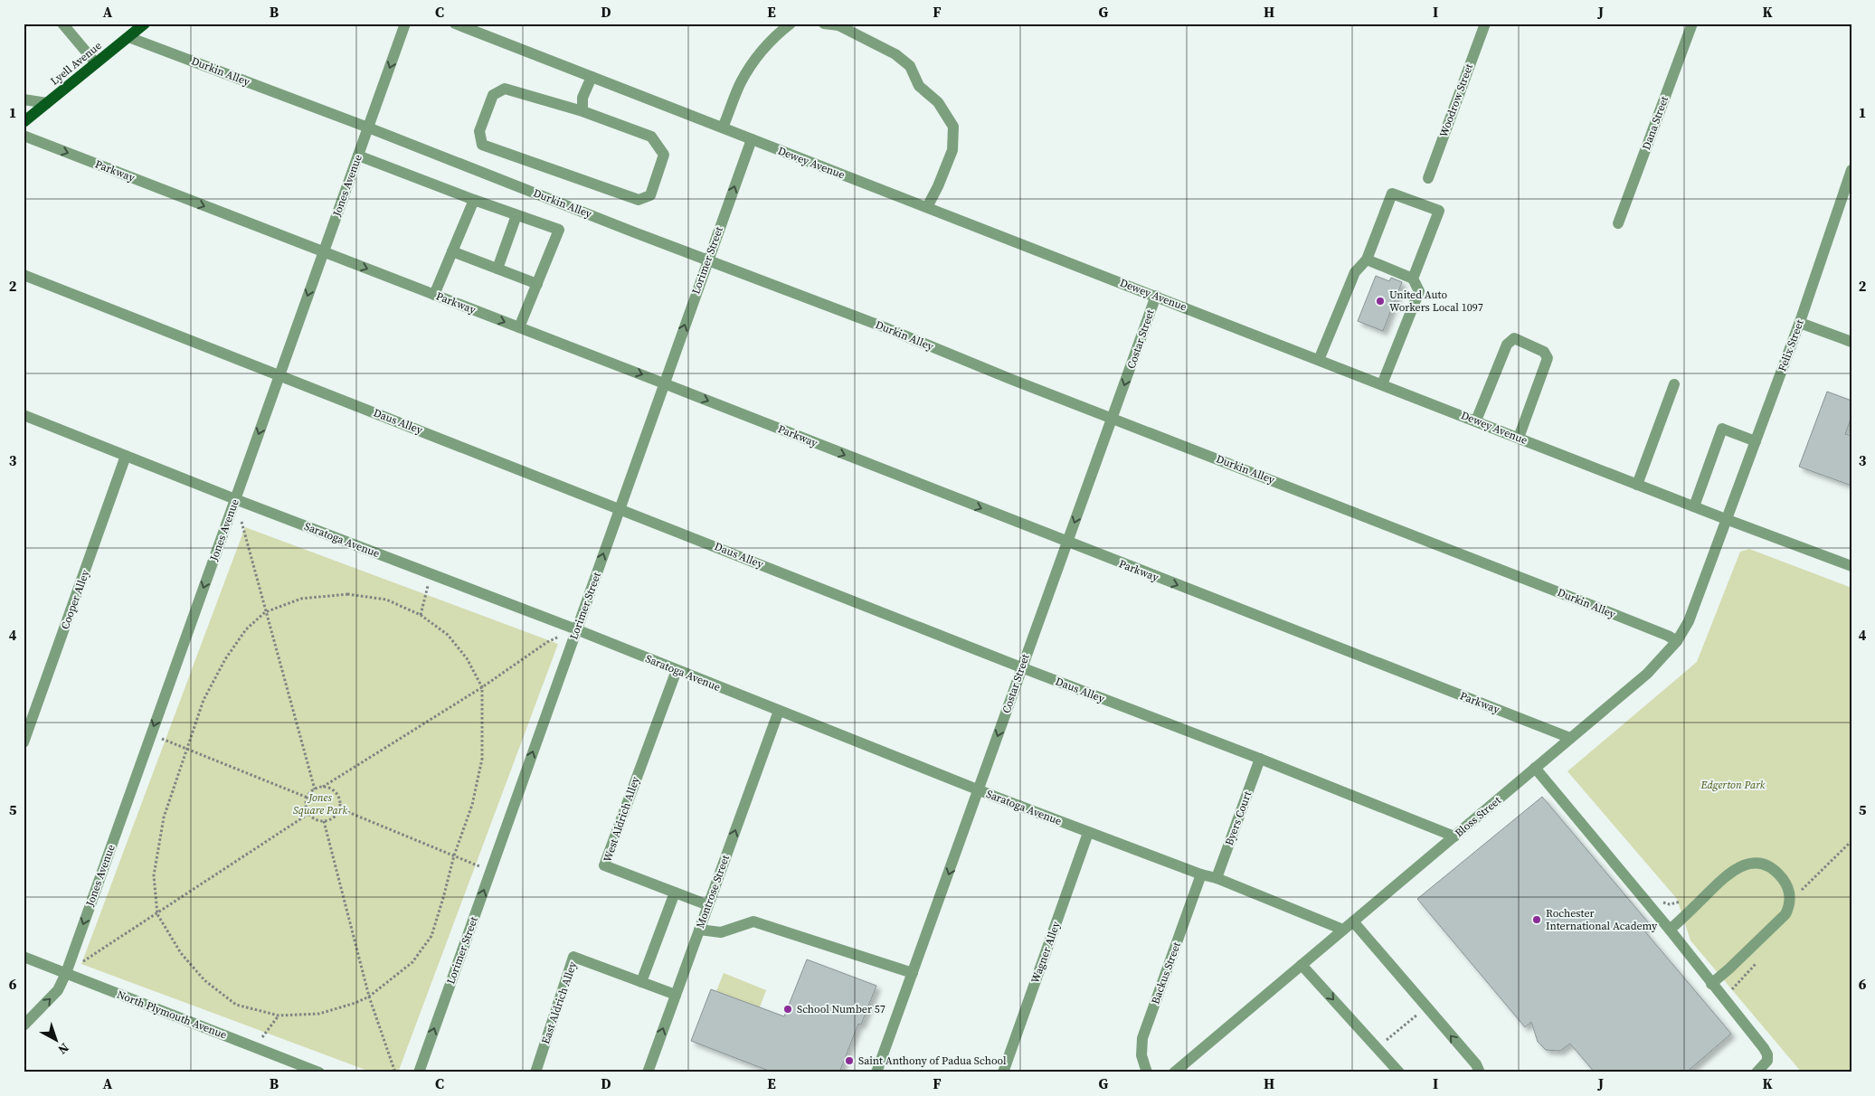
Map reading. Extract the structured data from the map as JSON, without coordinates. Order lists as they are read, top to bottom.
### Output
{
  "streets": {
    "main road": ["Lyell Avenue"],
    "street": [
      "Durkin Alley",
      "Woodrow Street",
      "Dana Street",
      "Dewey Avenue",
      "Parkway",
      "Jones Avenue",
      "Lorimer Street",
      "Costar Street",
      "Felix Street",
      "Daus Alley",
      "Saratoga Avenue",
      "Cooper Alley",
      "Bloss Street",
      "Byers Court",
      "West Aldrich Alley",
      "Montrose Street",
      "Wagner Alley",
      "Backus Street",
      "East Aldrich Alley",
      "North Plymouth Avenue"
    ]
  },
  "crossings": [
    ["Lyell Avenue", "Durkin Alley"],
    ["Durkin Alley", "Jones Avenue"],
    ["Durkin Alley", "Lorimer Street"],
    ["Durkin Alley", "Costar Street"],
    ["Durkin Alley", "Bloss Street"],
    ["Dewey Avenue", "Lorimer Street"],
    ["Dewey Avenue", "Costar Street"],
    ["Dewey Avenue", "Felix Street"],
    ["Dewey Avenue", "Bloss Street"],
    ["Parkway", "Jones Avenue"],
    ["Parkway", "Lorimer Street"],
    ["Parkway", "Costar Street"],
    ["Parkway", "Bloss Street"],
    ["Jones Avenue", "Daus Alley"],
    ["Jones Avenue", "Saratoga Avenue"],
    ["Jones Avenue", "North Plymouth Avenue"],
    ["Lorimer Street", "Daus Alley"],
    ["Lorimer Street", "Saratoga Avenue"],
    ["Costar Street", "Daus Alley"],
    ["Costar Street", "Saratoga Avenue"],
    ["Felix Street", "Bloss Street"],
    ["Daus Alley", "Bloss Street"],
    ["Daus Alley", "Byers Court"],
    ["Saratoga Avenue", "Cooper Alley"],
    ["Saratoga Avenue", "Bloss Street"],
    ["Saratoga Avenue", "Byers Court"],
    ["Saratoga Avenue", "West Aldrich Alley"],
    ["Saratoga Avenue", "Montrose Street"],
    ["Saratoga Avenue", "Wagner Alley"],
    ["Saratoga Avenue", "Backus Street"],
    ["West Aldrich Alley", "Montrose Street"],
    ["Montrose Street", "East Aldrich Alley"]
  ],
  "one_way": [
    "Parkway",
    "Jones Avenue",
    "Lorimer Street",
    "Costar Street",
    "Montrose Street"
  ],
  "parks": ["Edgerton Park", "Jones Square Park"],
  "places": [
    "United Auto Workers Local 1097",
    "Rochester International Academy",
    "School Number 57",
    "Saint Anthony of Padua School"
  ],
  "north": "bottom right",
  "grid": {
    "columns": [
      "A",
      "B",
      "C",
      "D",
      "E",
      "F",
      "G",
      "H",
      "I",
      "J",
      "K"
    ],
    "rows": [
      "1",
      "2",
      "3",
      "4",
      "5",
      "6"
    ]
  }
}
